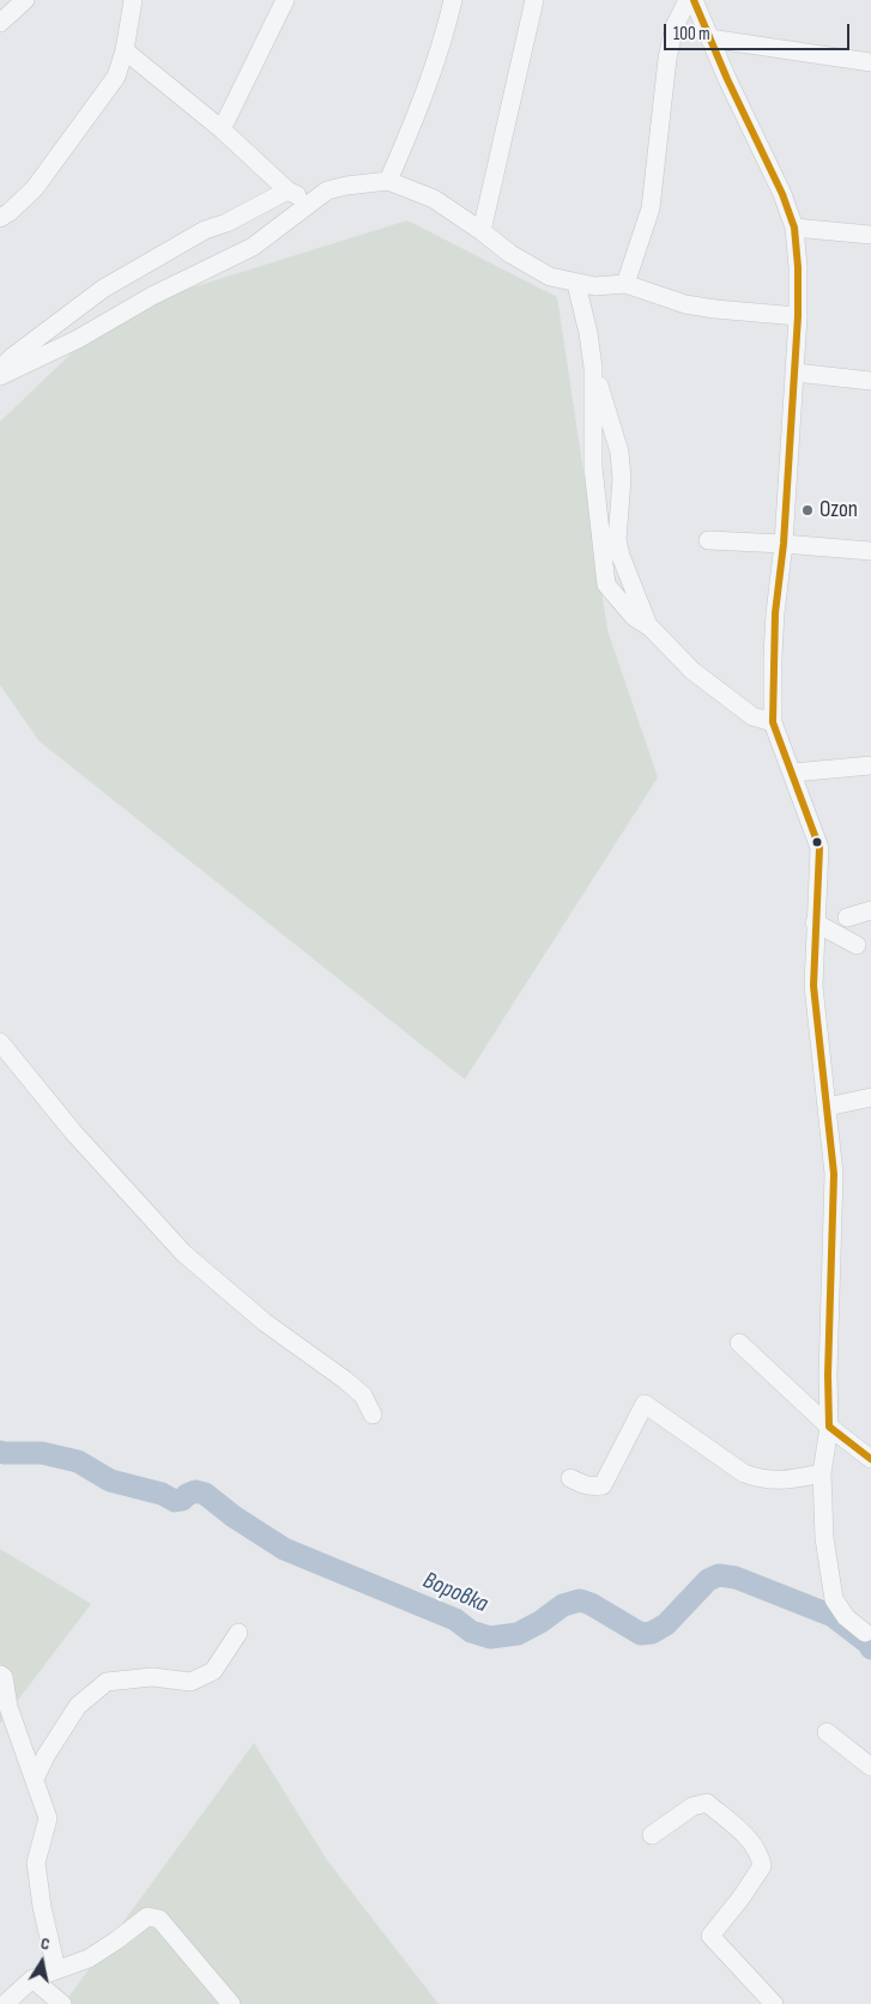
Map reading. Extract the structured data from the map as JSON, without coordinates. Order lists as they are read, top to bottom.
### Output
{
  "water": ["Воровка"],
  "places": ["Ozon"],
  "scale_bar": "100 m",
  "north": "top"
}
